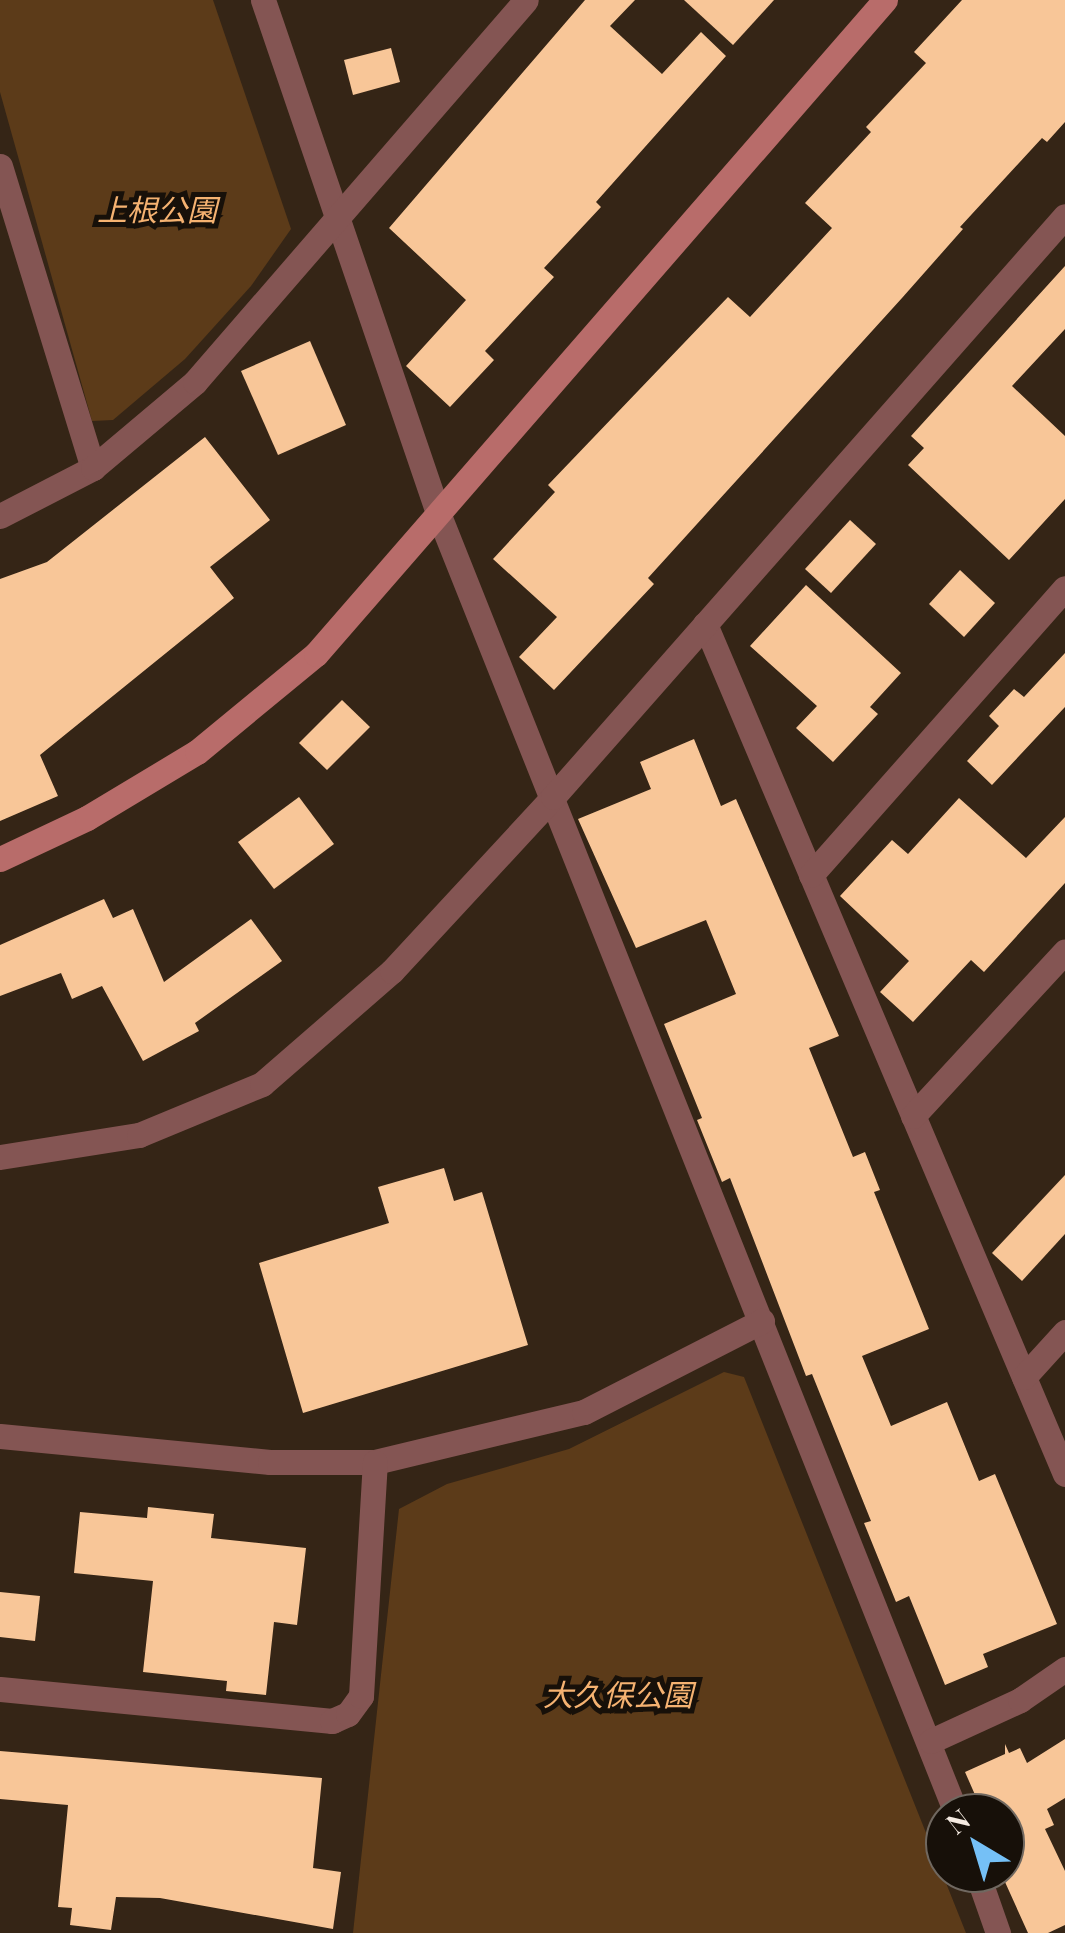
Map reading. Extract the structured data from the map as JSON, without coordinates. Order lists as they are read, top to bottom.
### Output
{
  "parks": ["上根公園", "大久保公園"],
  "north": "top left"
}
